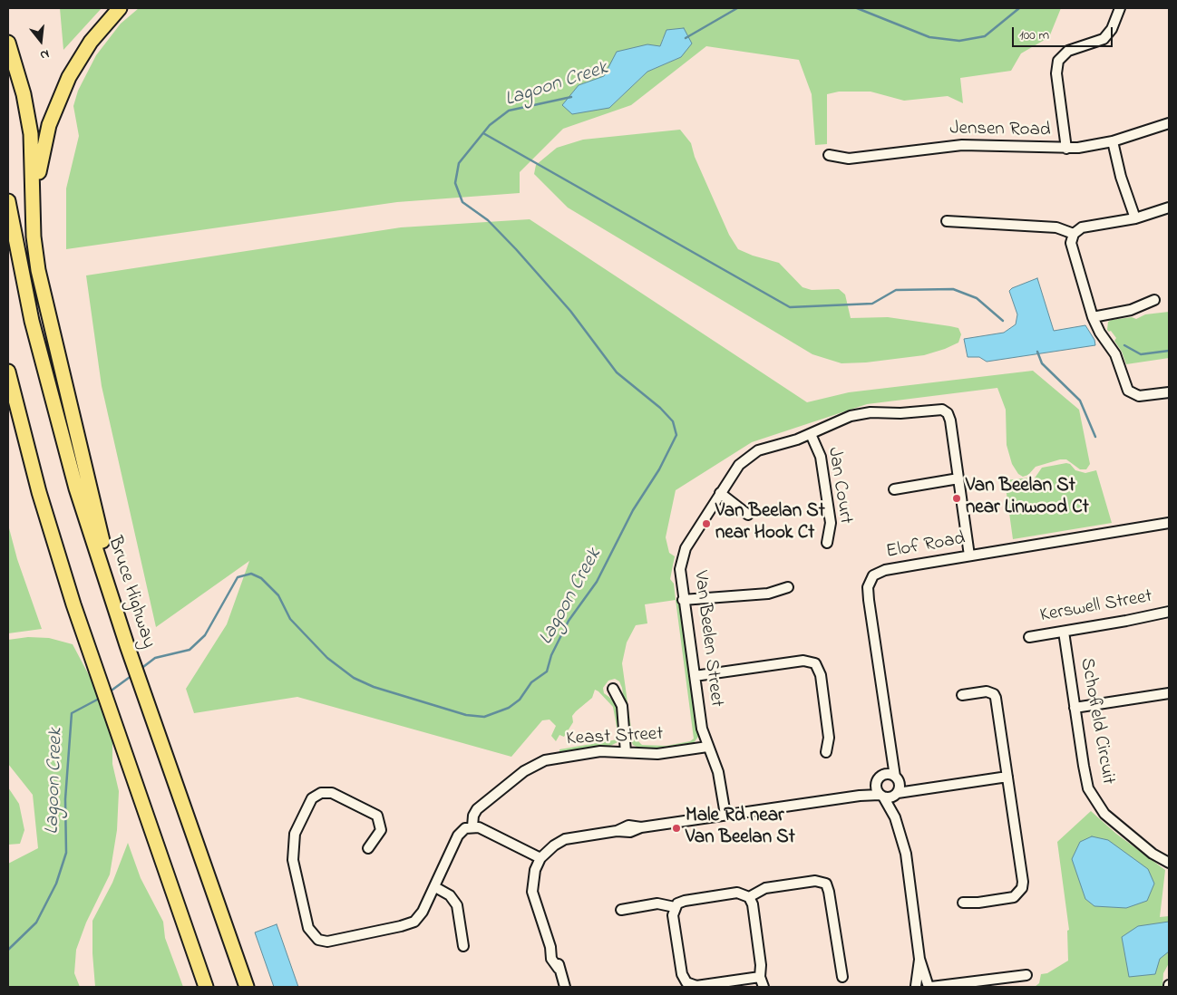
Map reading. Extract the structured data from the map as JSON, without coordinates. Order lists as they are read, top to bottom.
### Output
{
  "streets": {
    "highway": ["Bruce Highway"],
    "street": [
      "Jensen Road",
      "Jan Court",
      "Elof Road",
      "Kerswell Street",
      "Van Beelen Street",
      "Schofield Circuit",
      "Keast Street"
    ]
  },
  "crossings": [
    ["Jan Court", "Van Beelen Street"],
    ["Elof Road", "Van Beelen Street"],
    ["Kerswell Street", "Schofield Circuit"],
    ["Van Beelen Street", "Keast Street"]
  ],
  "water": ["Lagoon Creek"],
  "places": ["Van Beelan St near Linwood Ct", "Van Beelan St near Hook Ct", "Male Rd near Van Beelan St"],
  "scale_bar": "100 m",
  "north": "bottom"
}
